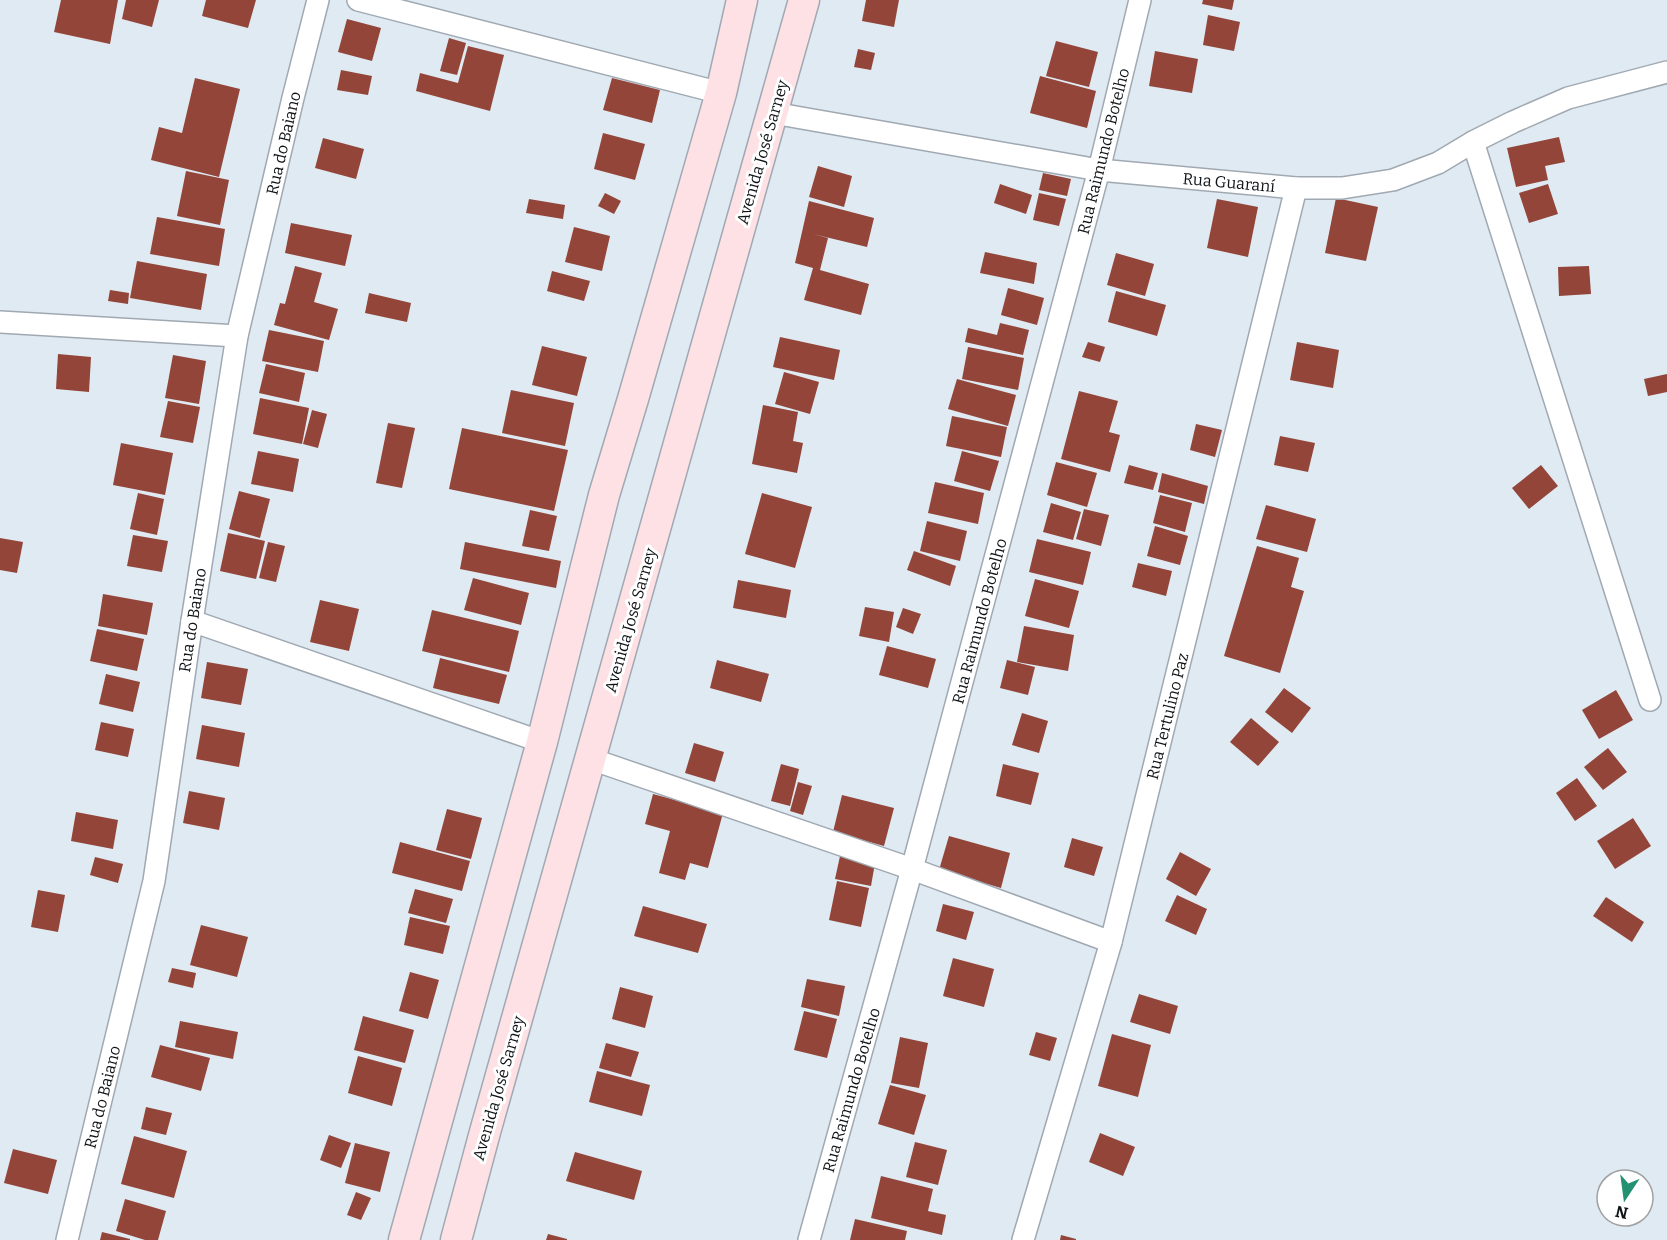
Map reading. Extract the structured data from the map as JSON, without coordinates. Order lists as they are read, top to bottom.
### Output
{
  "streets": {
    "main road": ["Avenida José Sarney"],
    "street": [
      "Rua do Baiano",
      "Rua Raimundo Botelho",
      "Rua Guaraní",
      "Rua Tertulino Paz"
    ]
  },
  "crossings": [
    ["Rua Raimundo Botelho", "Rua Guaraní"],
    ["Avenida José Sarney", "Rua Guaraní"],
    ["Rua Guaraní", "Rua Tertulino Paz"]
  ],
  "north": "bottom"
}
